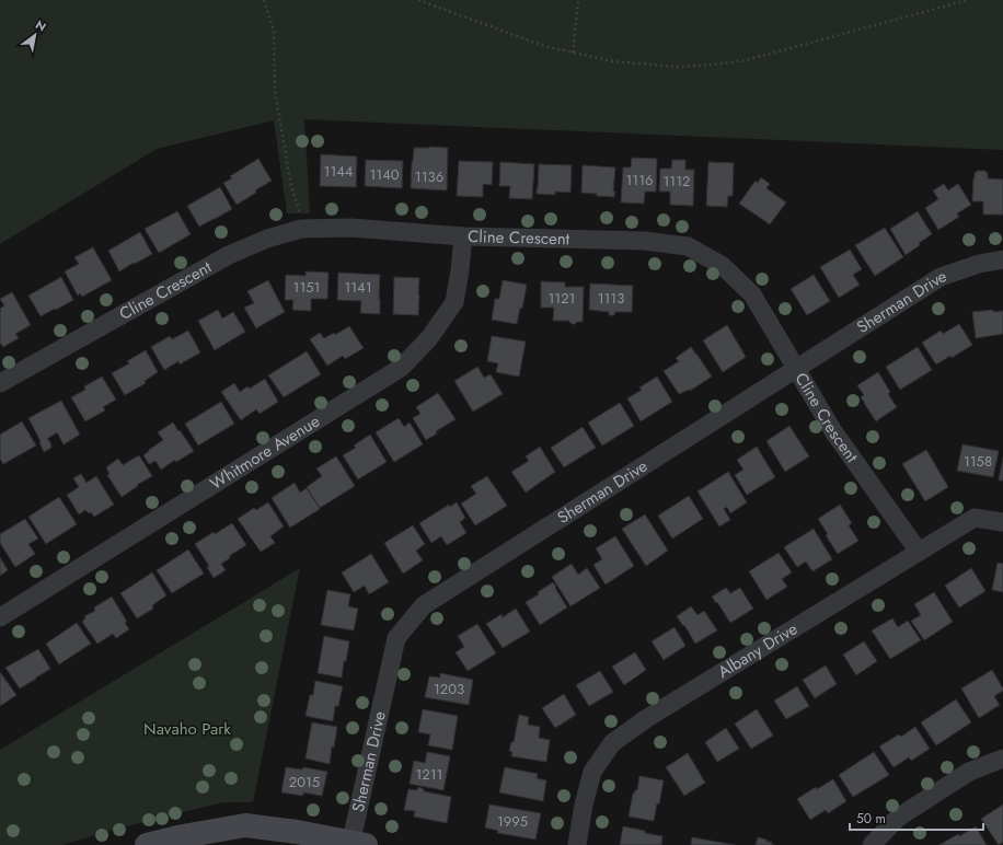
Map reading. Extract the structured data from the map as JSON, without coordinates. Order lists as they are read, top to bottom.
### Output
{
  "streets": {
    "street": [
      "Cline Crescent",
      "Sherman Drive",
      "Whitmore Avenue",
      "Albany Drive"
    ]
  },
  "crossings": [
    ["Cline Crescent", "Sherman Drive"],
    ["Cline Crescent", "Whitmore Avenue"],
    ["Cline Crescent", "Albany Drive"]
  ],
  "parks": ["Navaho Park"],
  "house_numbers": [
    "1144",
    "1140",
    "1136",
    "1116",
    "1112",
    "1151",
    "1141",
    "1121",
    "1113",
    "1158",
    "1203",
    "1211",
    "2015",
    "1995"
  ],
  "scale_bar": "50 m",
  "north": "top right"
}
